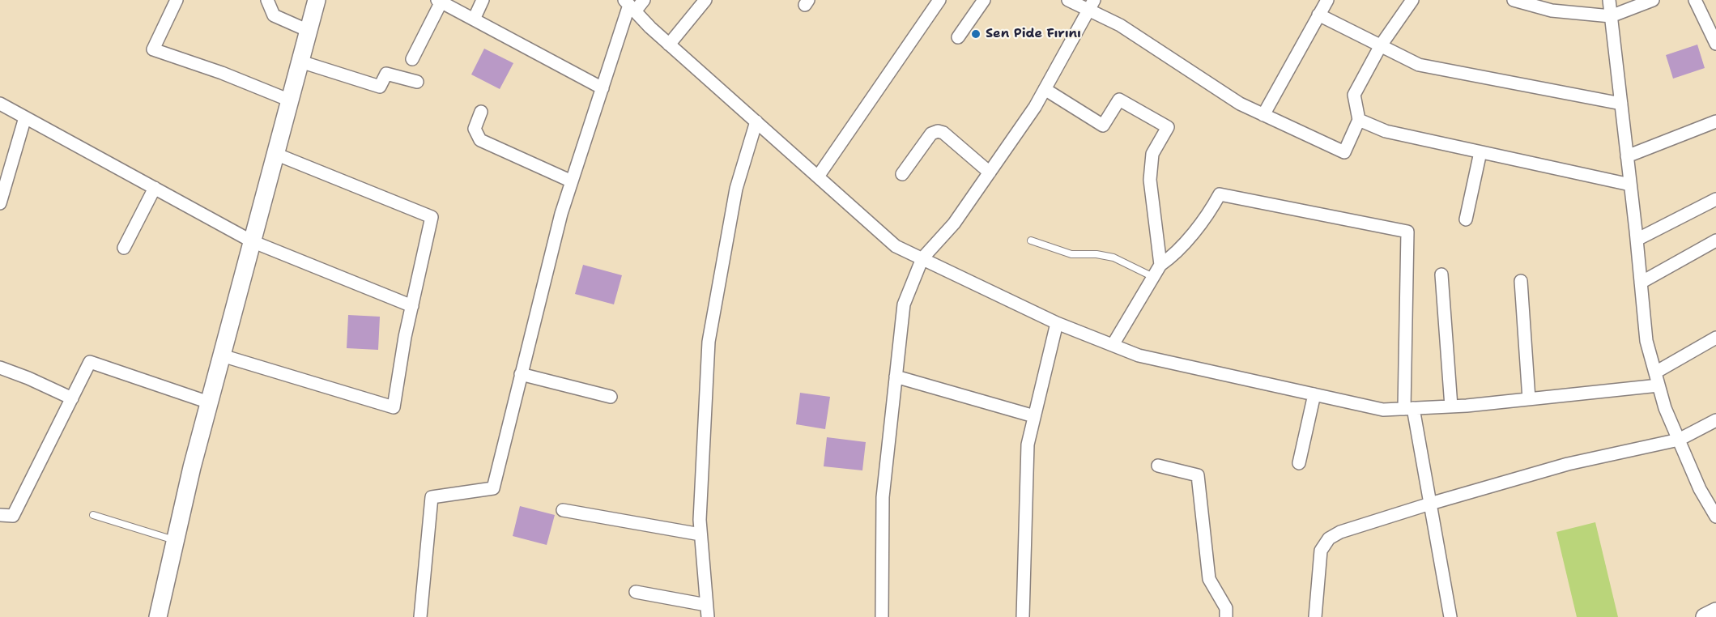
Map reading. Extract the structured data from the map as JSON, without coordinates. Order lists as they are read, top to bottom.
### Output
{
  "places": ["Sen Pide Fırını"]
}
